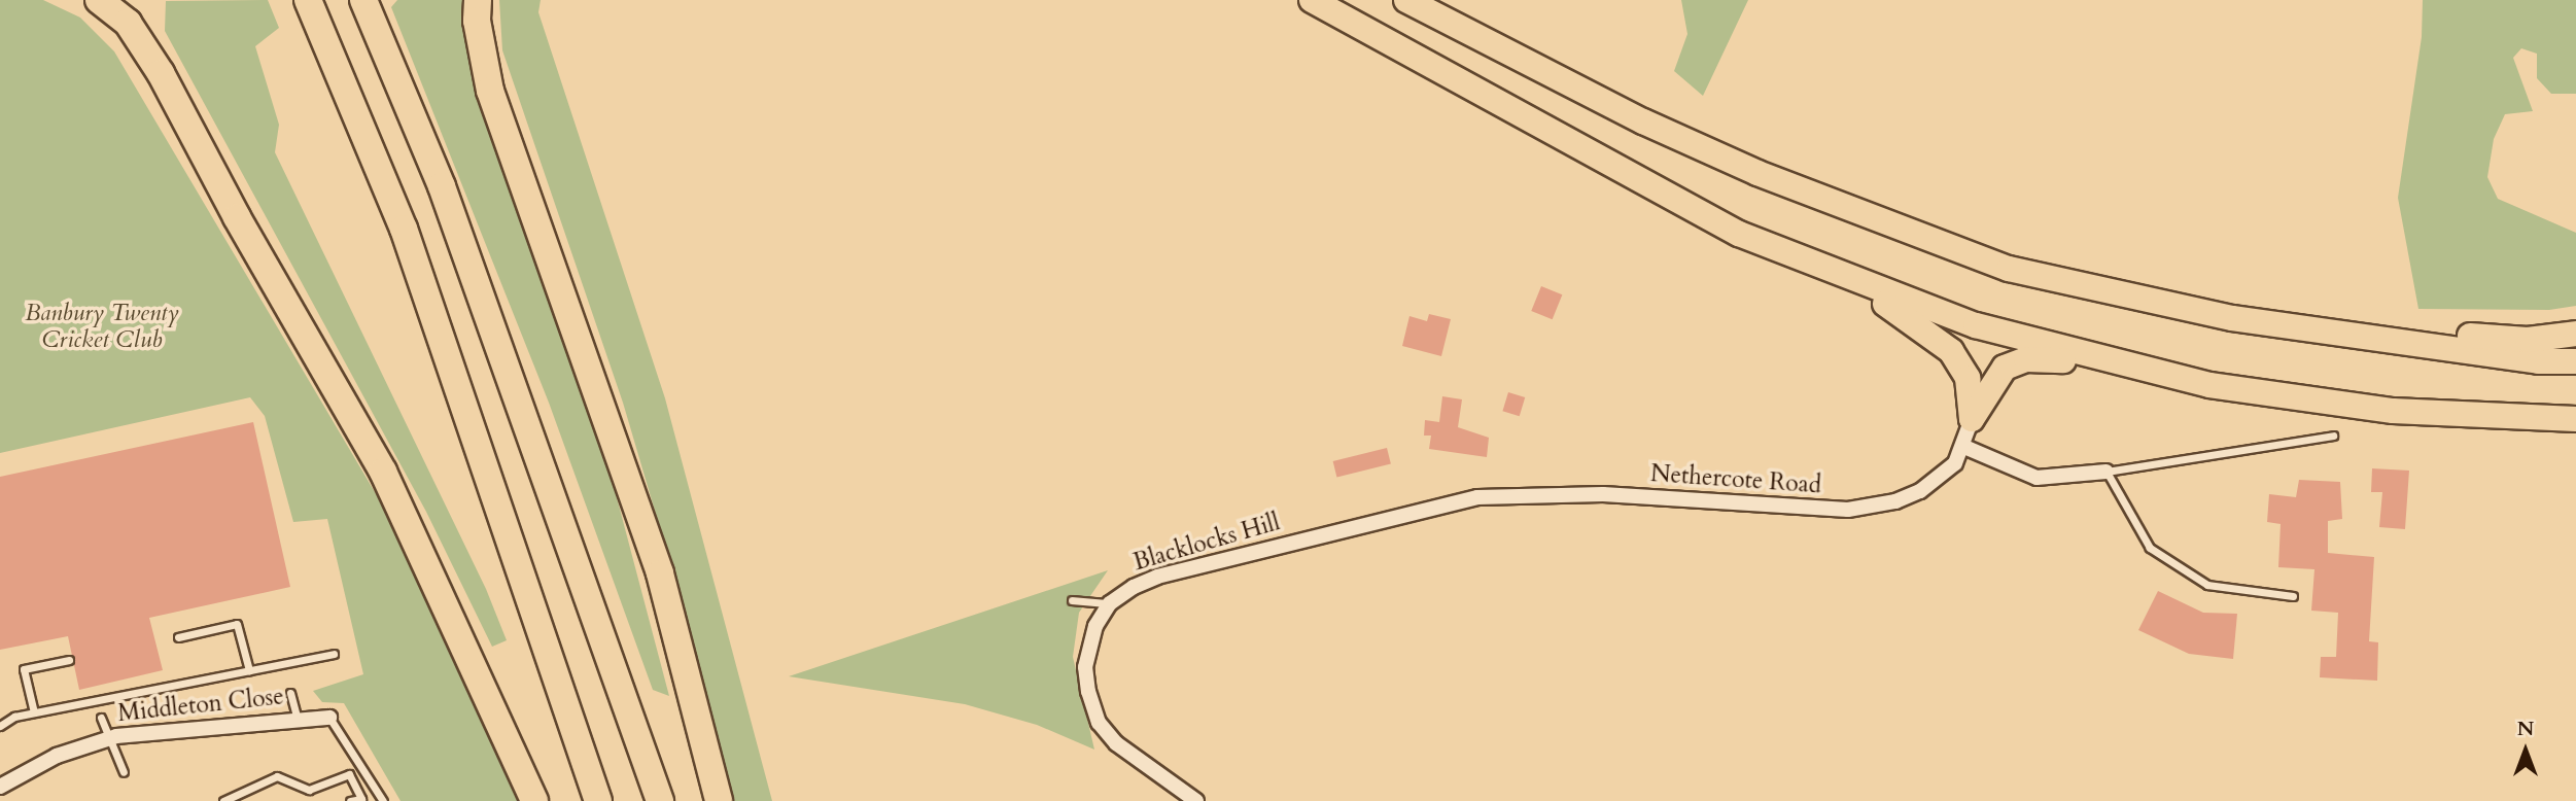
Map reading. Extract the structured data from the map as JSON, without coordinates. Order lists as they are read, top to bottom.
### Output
{
  "streets": {
    "street": ["Nethercote Road", "Blacklocks Hill", "Middleton Close"]
  },
  "crossings": [
    ["Nethercote Road", "Blacklocks Hill"]
  ],
  "parks": ["Banbury Twenty Cricket Club"],
  "north": "top"
}
